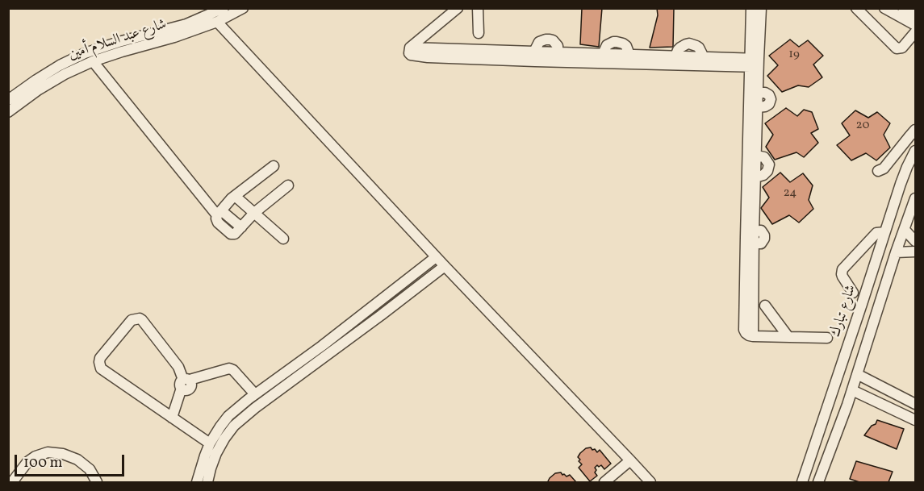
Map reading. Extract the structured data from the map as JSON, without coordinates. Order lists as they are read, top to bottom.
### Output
{
  "streets": {
    "street": ["شارع عبد السلام أمين", "شارع تبارك"]
  },
  "house_numbers": ["19", "20", "24"],
  "scale_bar": "100 m"
}
